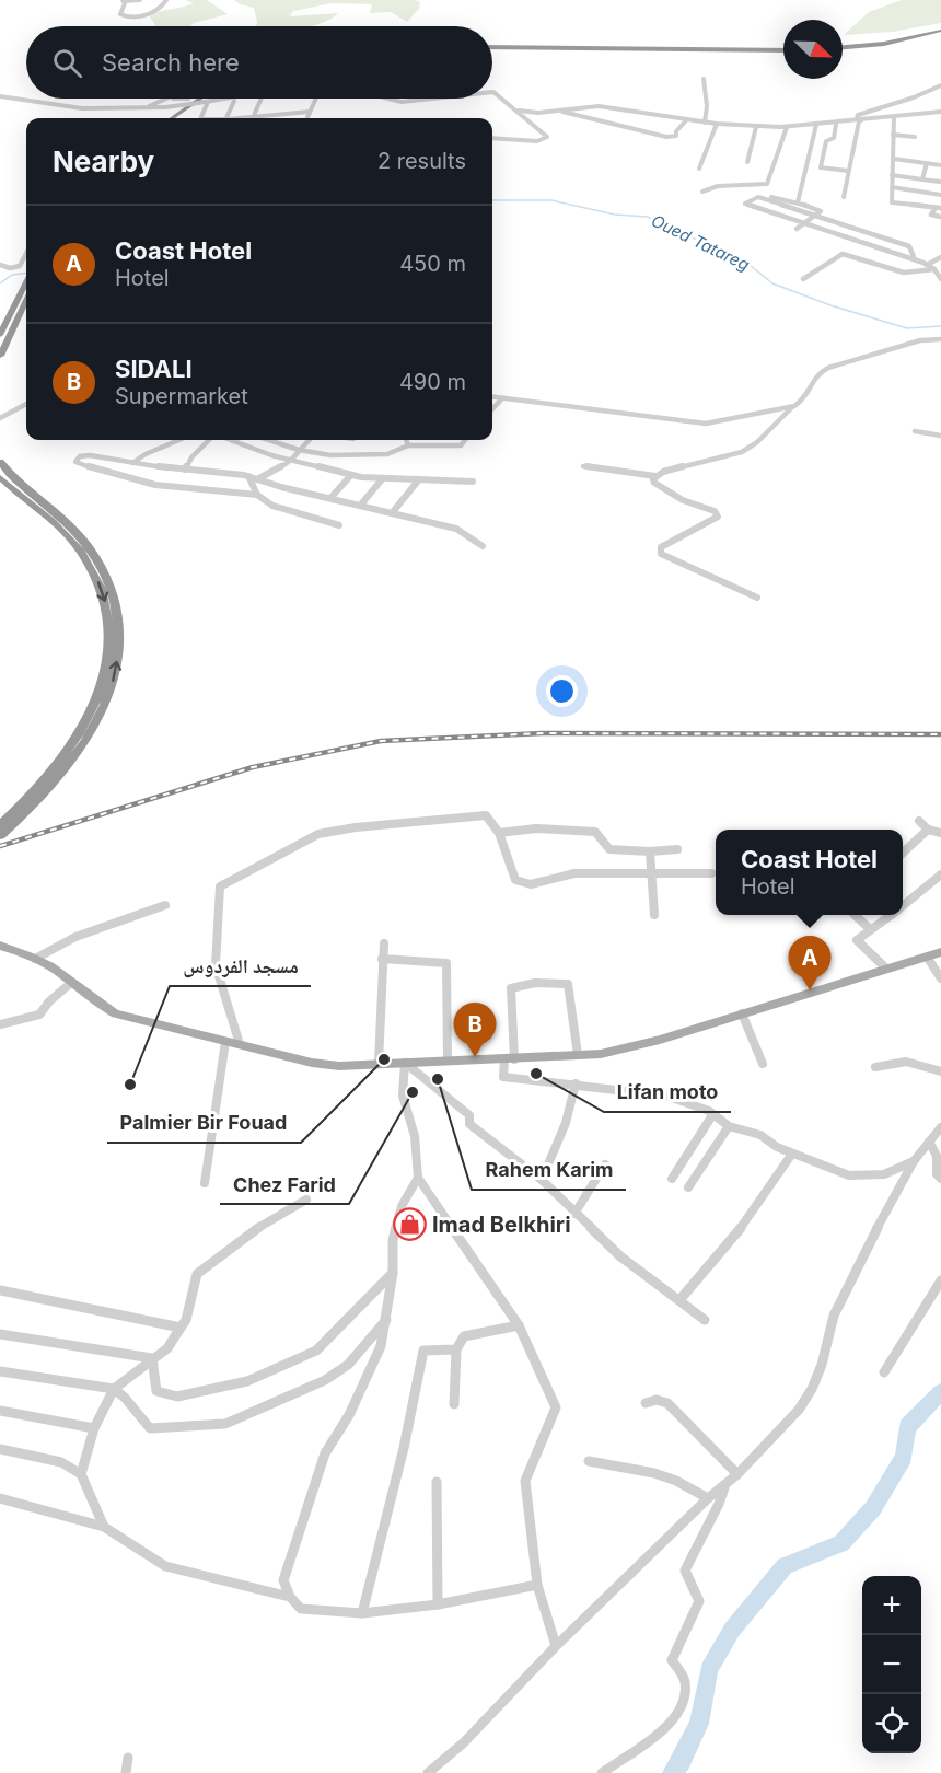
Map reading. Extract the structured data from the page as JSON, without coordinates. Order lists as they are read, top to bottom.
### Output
{
  "water": ["Oued Tatareg"],
  "places": {
    "other": [
      "Palmier Bir Fouad",
      "Lifan moto",
      "Rahem Karim",
      "مسجد الفردوس",
      "Chez Farid"
    ],
    "shop": ["Imad Belkhiri"]
  },
  "north": "bottom right",
  "page": {
    "search": "Search here",
    "heading": ["Nearby", "2 results"],
    "list": [
      {
        "mark": "A",
        "name": "Coast Hotel",
        "note": "Hotel",
        "value": "450 m"
      },
      {
        "mark": "B",
        "name": "SIDALI",
        "note": "Supermarket",
        "value": "490 m"
      }
    ],
    "popup": ["Coast Hotel", "Hotel"],
    "pins": ["A", "B"],
    "map_buttons": ["+", "−"]
  }
}
